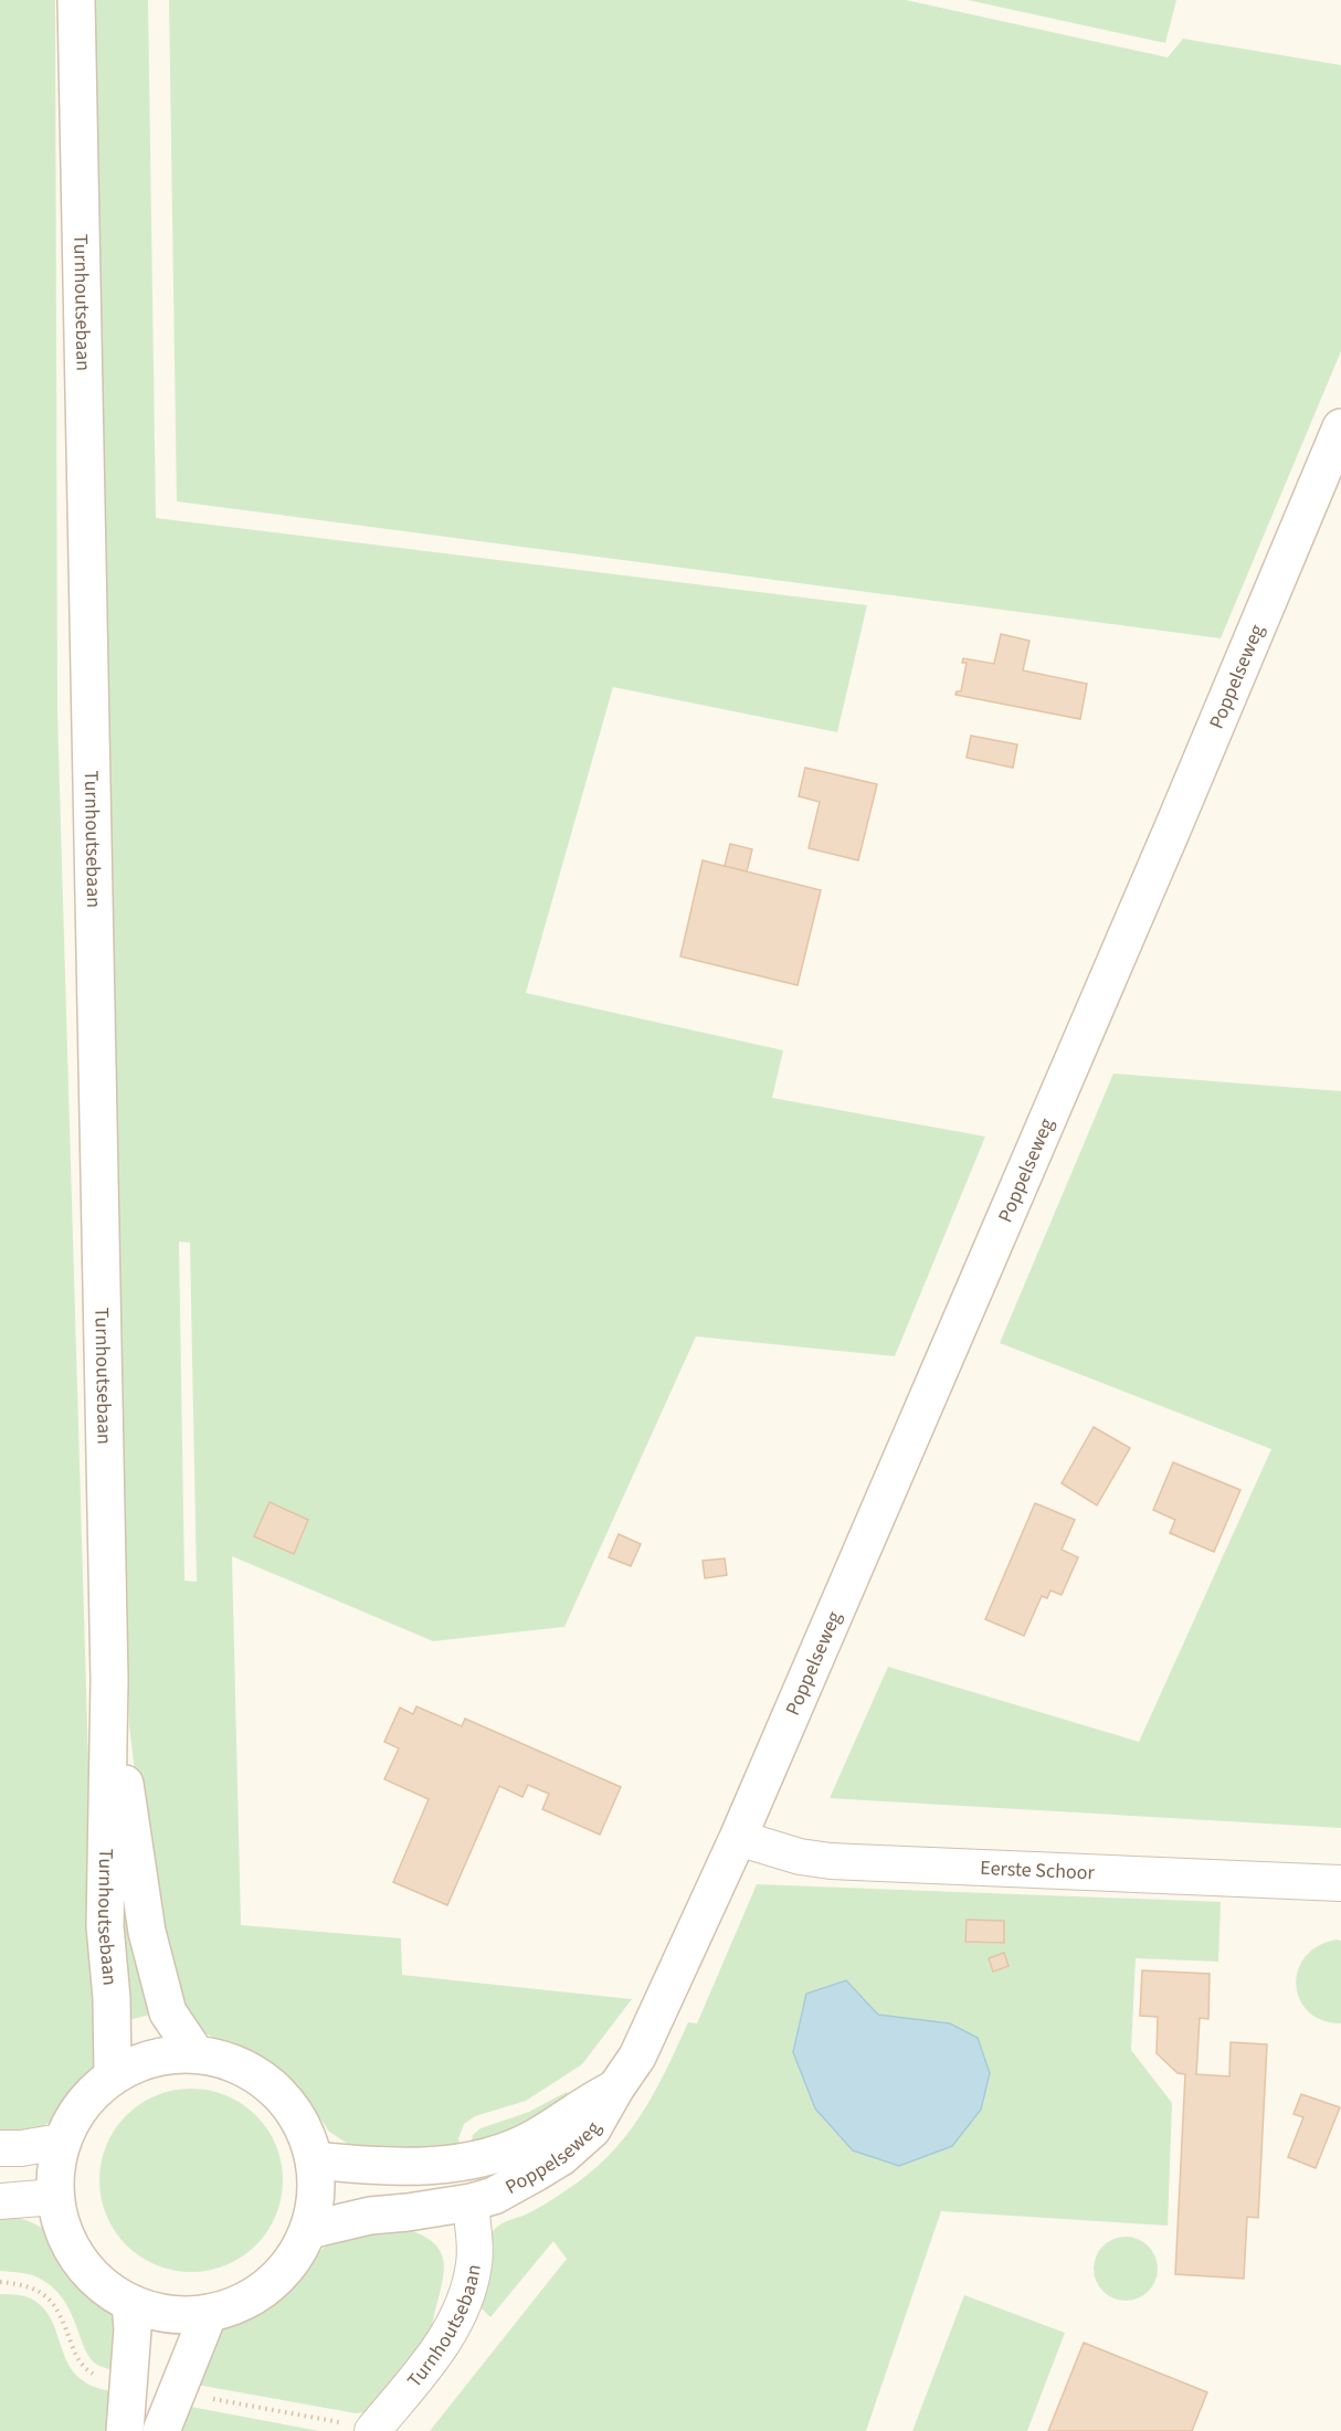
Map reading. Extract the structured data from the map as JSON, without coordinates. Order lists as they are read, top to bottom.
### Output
{
  "streets": {
    "main road": ["Turnhoutsebaan", "Poppelseweg"],
    "street": ["Eerste Schoor"]
  },
  "crossings": [
    ["Turnhoutsebaan", "Poppelseweg"],
    ["Poppelseweg", "Eerste Schoor"]
  ]
}
